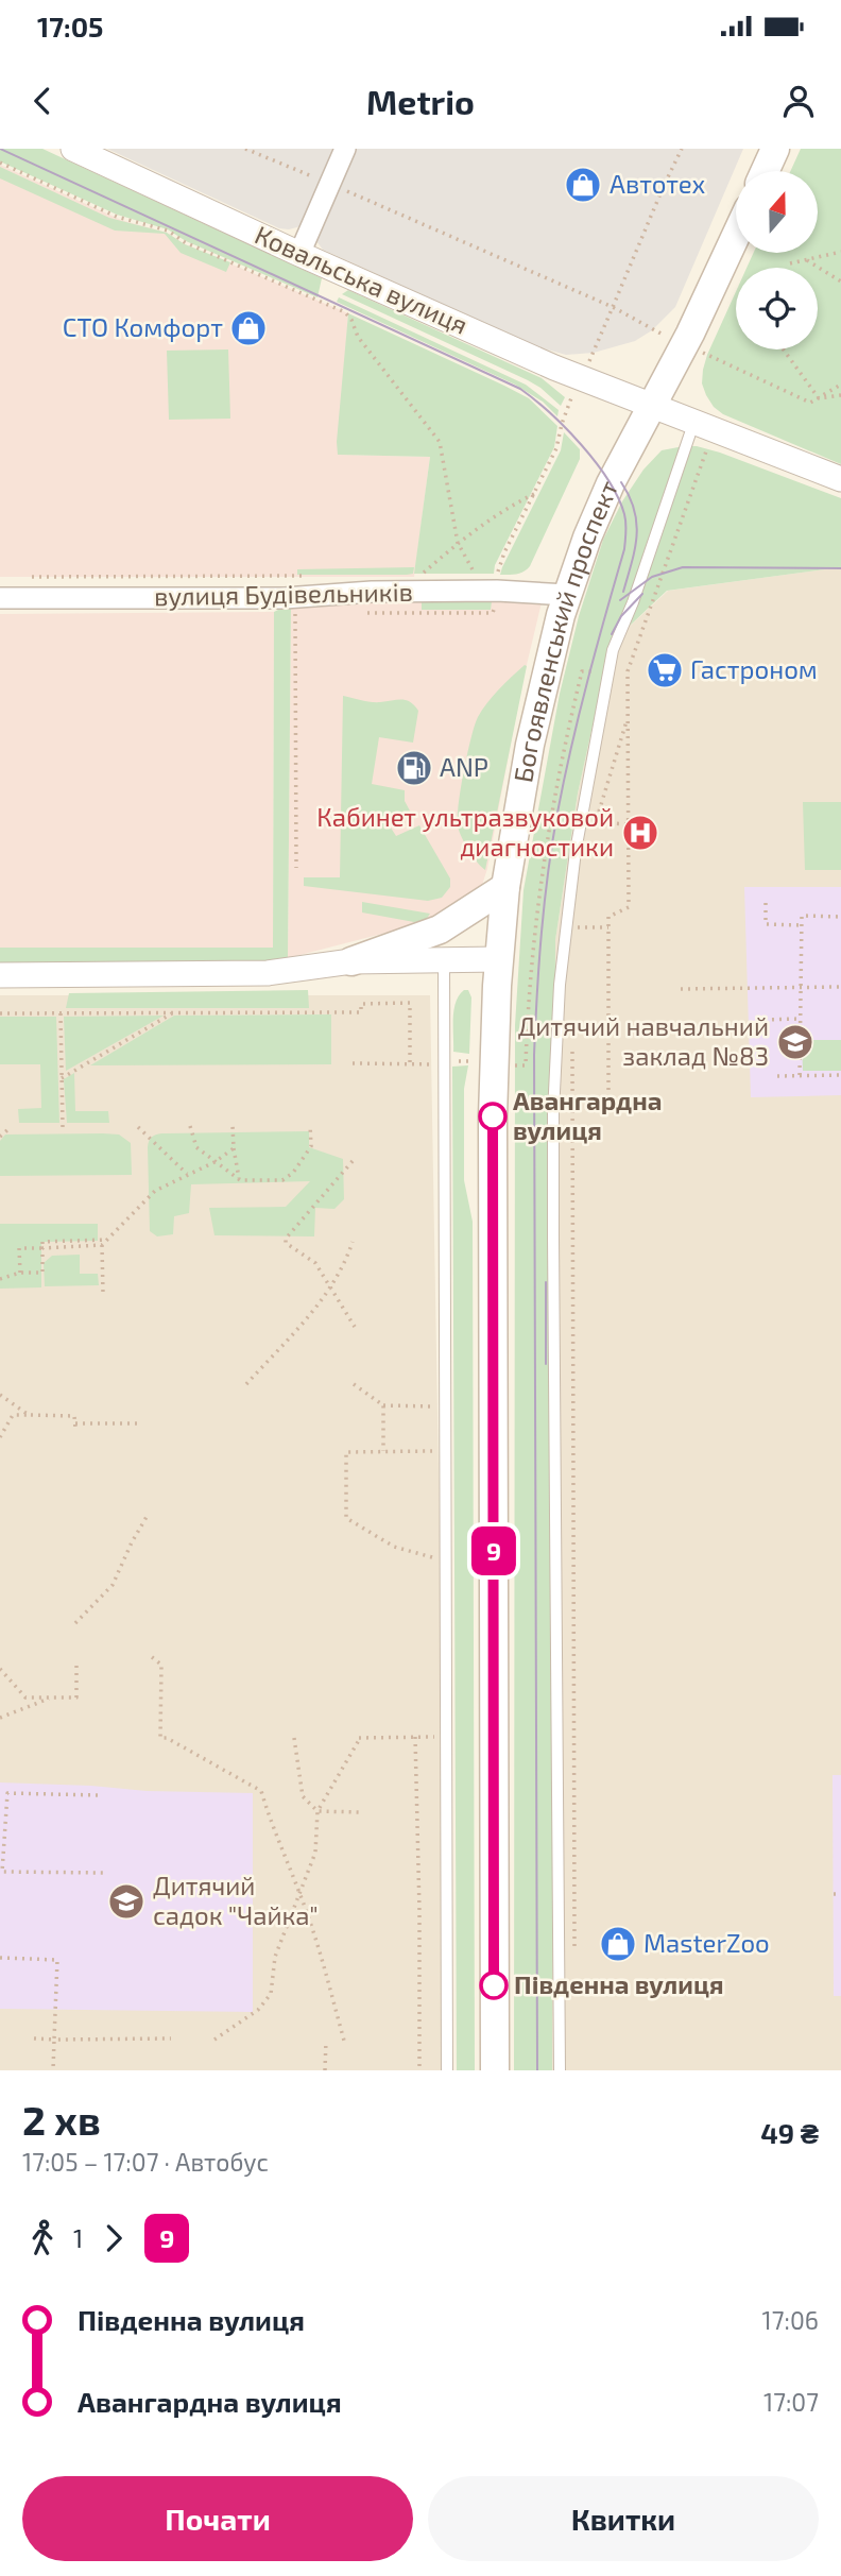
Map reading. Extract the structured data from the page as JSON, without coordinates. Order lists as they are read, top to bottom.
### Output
{
  "streets": {
    "main road": ["Богоявленський проспект"],
    "street": ["Ковальська вулиця", "вулиця Будівельників"]
  },
  "crossings": [
    ["Ковальська вулиця", "Богоявленський проспект"],
    ["вулиця Будівельників", "Богоявленський проспект"]
  ],
  "places": {
    "shop": ["Автотех", "СТО Комфорт", "MasterZoo"],
    "supermarket": ["Гастроном"],
    "fuel station": ["ANP"],
    "hospital": ["Кабинет ультразвуковой диагностики"],
    "school or university": ["Дитячий навчальний заклад №83", "Дитячий садок \"Чайка\""],
    "other": ["Авангардна вулиця", "Південна вулиця"]
  },
  "lines": ["bus line 9"],
  "north": "top",
  "page": {
    "status": "17:05",
    "header": "Metrio",
    "on_map": "9",
    "heading": ["2 хв", "17:05 – 17:07 · Автобус", "49 ₴"],
    "legs": ["1", "9"],
    "list": [
      {
        "name": "Південна вулиця",
        "value": "17:06"
      },
      {
        "name": "Авангардна вулиця",
        "value": "17:07"
      }
    ],
    "buttons": ["Почати", "Квитки"]
  }
}
